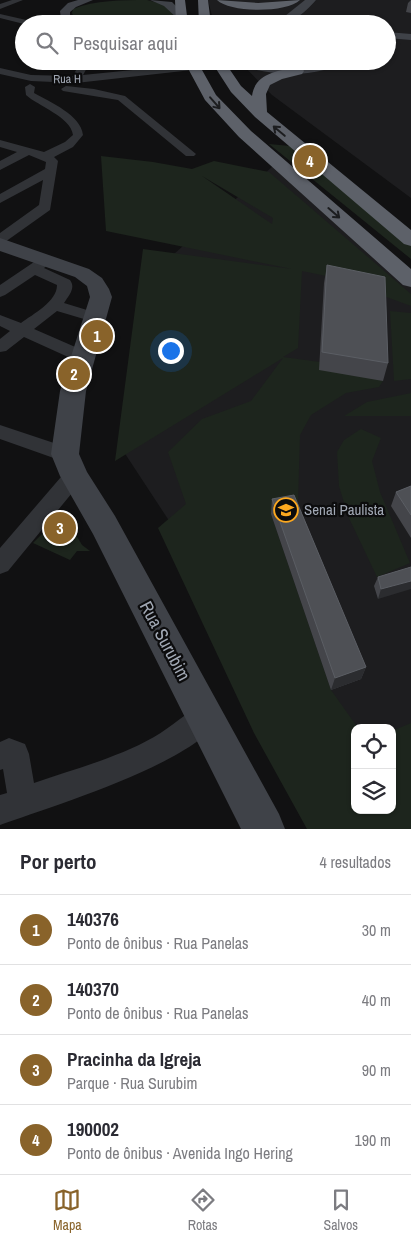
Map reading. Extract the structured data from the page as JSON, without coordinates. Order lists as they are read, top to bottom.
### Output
{
  "streets": {
    "main road": ["Rua Surubim"],
    "street": ["Rua H"]
  },
  "places": {
    "school or university": ["Senai Paulista"]
  },
  "page": {
    "search": "Pesquisar aqui",
    "pins": [
      "4",
      "1",
      "2",
      "3"
    ],
    "heading": ["Por perto", "4 resultados"],
    "list": [
      {
        "mark": "1",
        "name": "140376",
        "note": "Ponto de ônibus · Rua Panelas",
        "value": "30 m"
      },
      {
        "mark": "2",
        "name": "140370",
        "note": "Ponto de ônibus · Rua Panelas",
        "value": "40 m"
      },
      {
        "mark": "3",
        "name": "Pracinha da Igreja",
        "note": "Parque · Rua Surubim",
        "value": "90 m"
      },
      {
        "mark": "4",
        "name": "190002",
        "note": "Ponto de ônibus · Avenida Ingo Hering",
        "value": "190 m"
      }
    ],
    "nav": ["Mapa", "Rotas", "Salvos"]
  }
}
